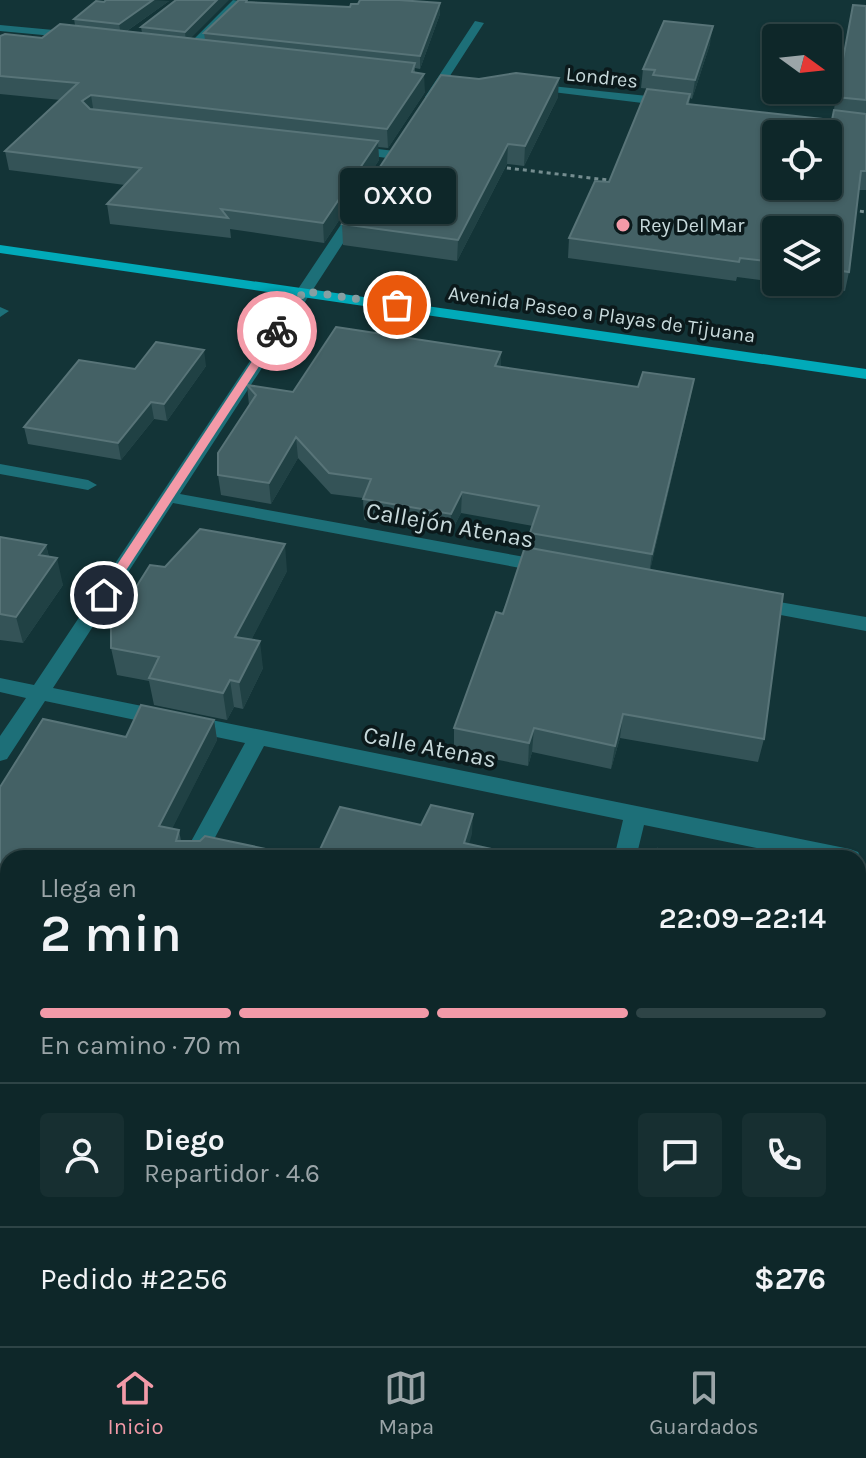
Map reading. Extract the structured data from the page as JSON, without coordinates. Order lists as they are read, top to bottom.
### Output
{
  "streets": {
    "main road": ["Avenida Paseo a Playas de Tijuana"],
    "street": ["Londres", "Callejón Atenas", "Calle Atenas"]
  },
  "places": ["Rey Del Mar", "OXXO"],
  "north": "right",
  "page": {
    "bubble": "OXXO",
    "heading": ["2 min", "Llega en", "22:09–22:14"],
    "panel": [
      "Diego",
      "Repartidor · 4.6",
      "Pedido #2256",
      "$276"
    ],
    "bar": "En camino · 70 m",
    "tabs": ["Inicio", "Mapa", "Guardados"]
  }
}
